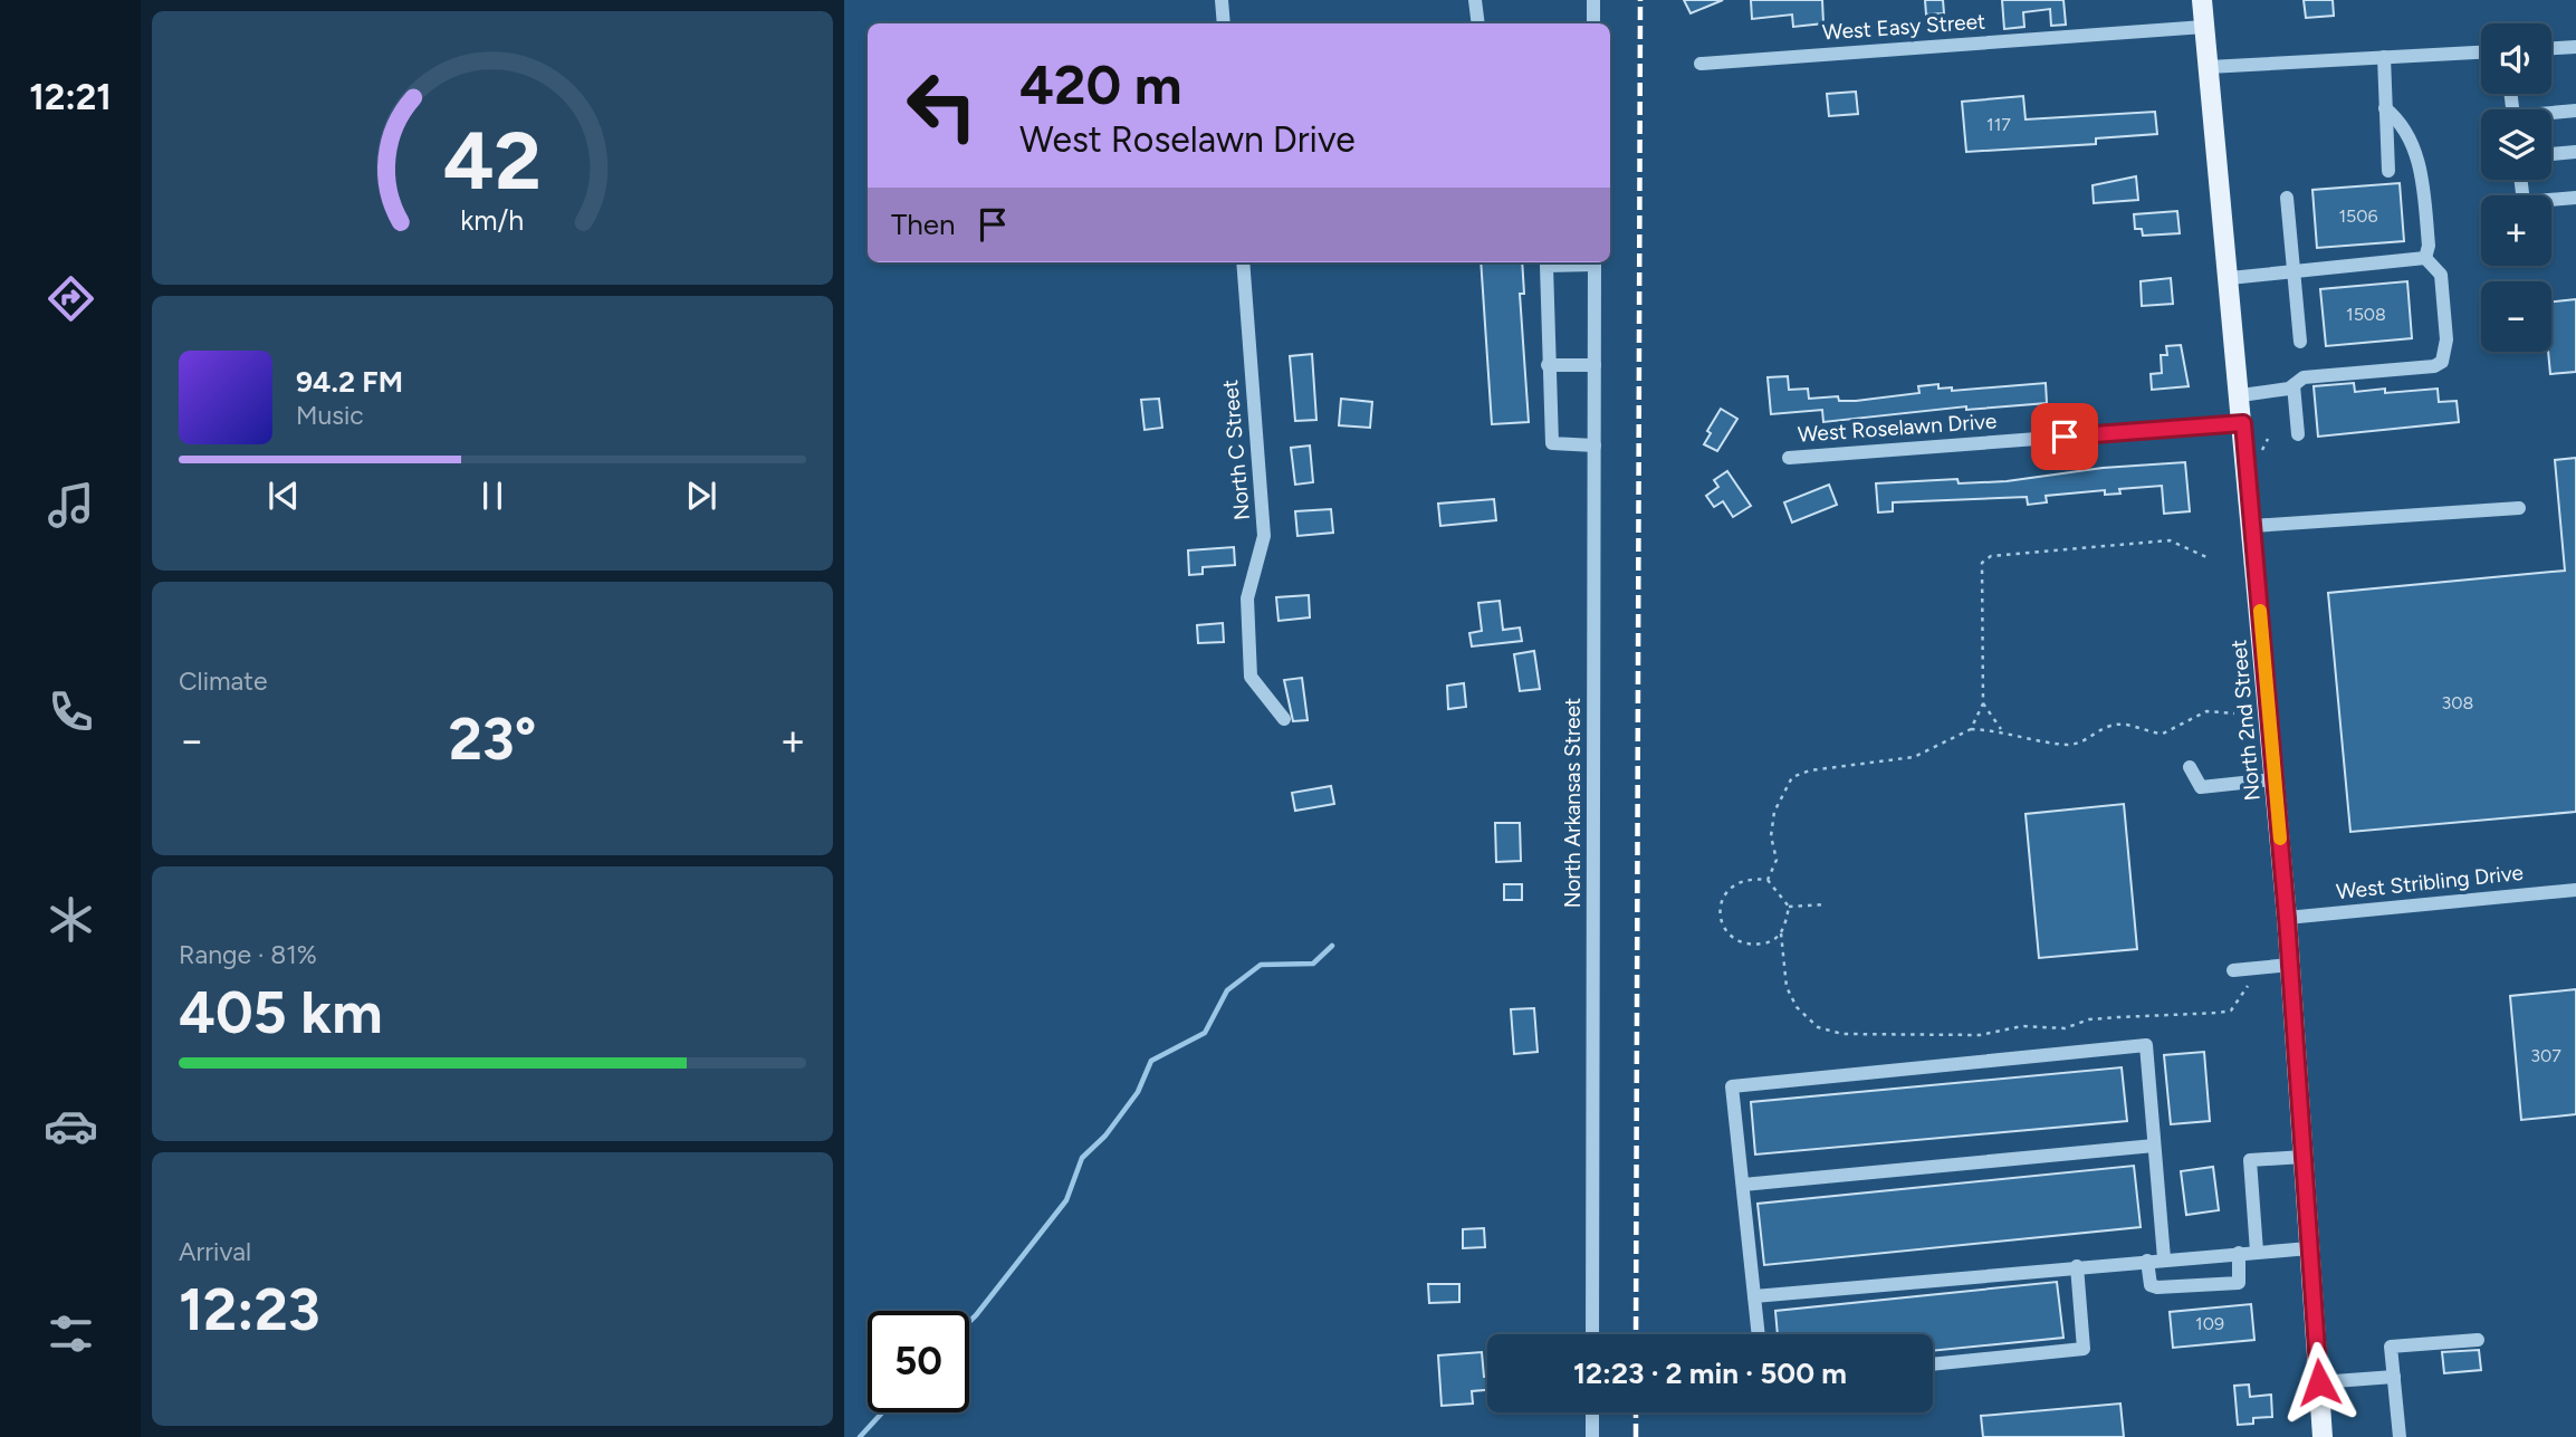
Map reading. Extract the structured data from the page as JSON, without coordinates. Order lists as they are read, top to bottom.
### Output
{
  "streets": {
    "main road": ["North 2nd Street"],
    "street": [
      "West Easy Street",
      "West Roselawn Drive",
      "North C Street",
      "North Arkansas Street",
      "West Stribling Drive"
    ]
  },
  "crossings": [
    ["West Easy Street", "North 2nd Street"],
    ["West Roselawn Drive", "North 2nd Street"],
    ["North 2nd Street", "West Stribling Drive"]
  ],
  "house_numbers": [
    "117",
    "1506",
    "1508",
    "308",
    "307",
    "109"
  ],
  "page": {
    "tabs": "12:21",
    "map_buttons": ["+", "−"],
    "turn": ["420 m", "West Roselawn Drive"],
    "then": "Then",
    "song": ["94.2 FM", "Music"],
    "tile": [
      "Climate",
      ["Range · 81%", "405 km"],
      ["Arrival", "12:23"]
    ],
    "heat": ["−", "23°", "+"],
    "limit": "50",
    "trip": "12:23 · 2 min · 500 m",
    "gauge": ["42", "km/h"]
  }
}
